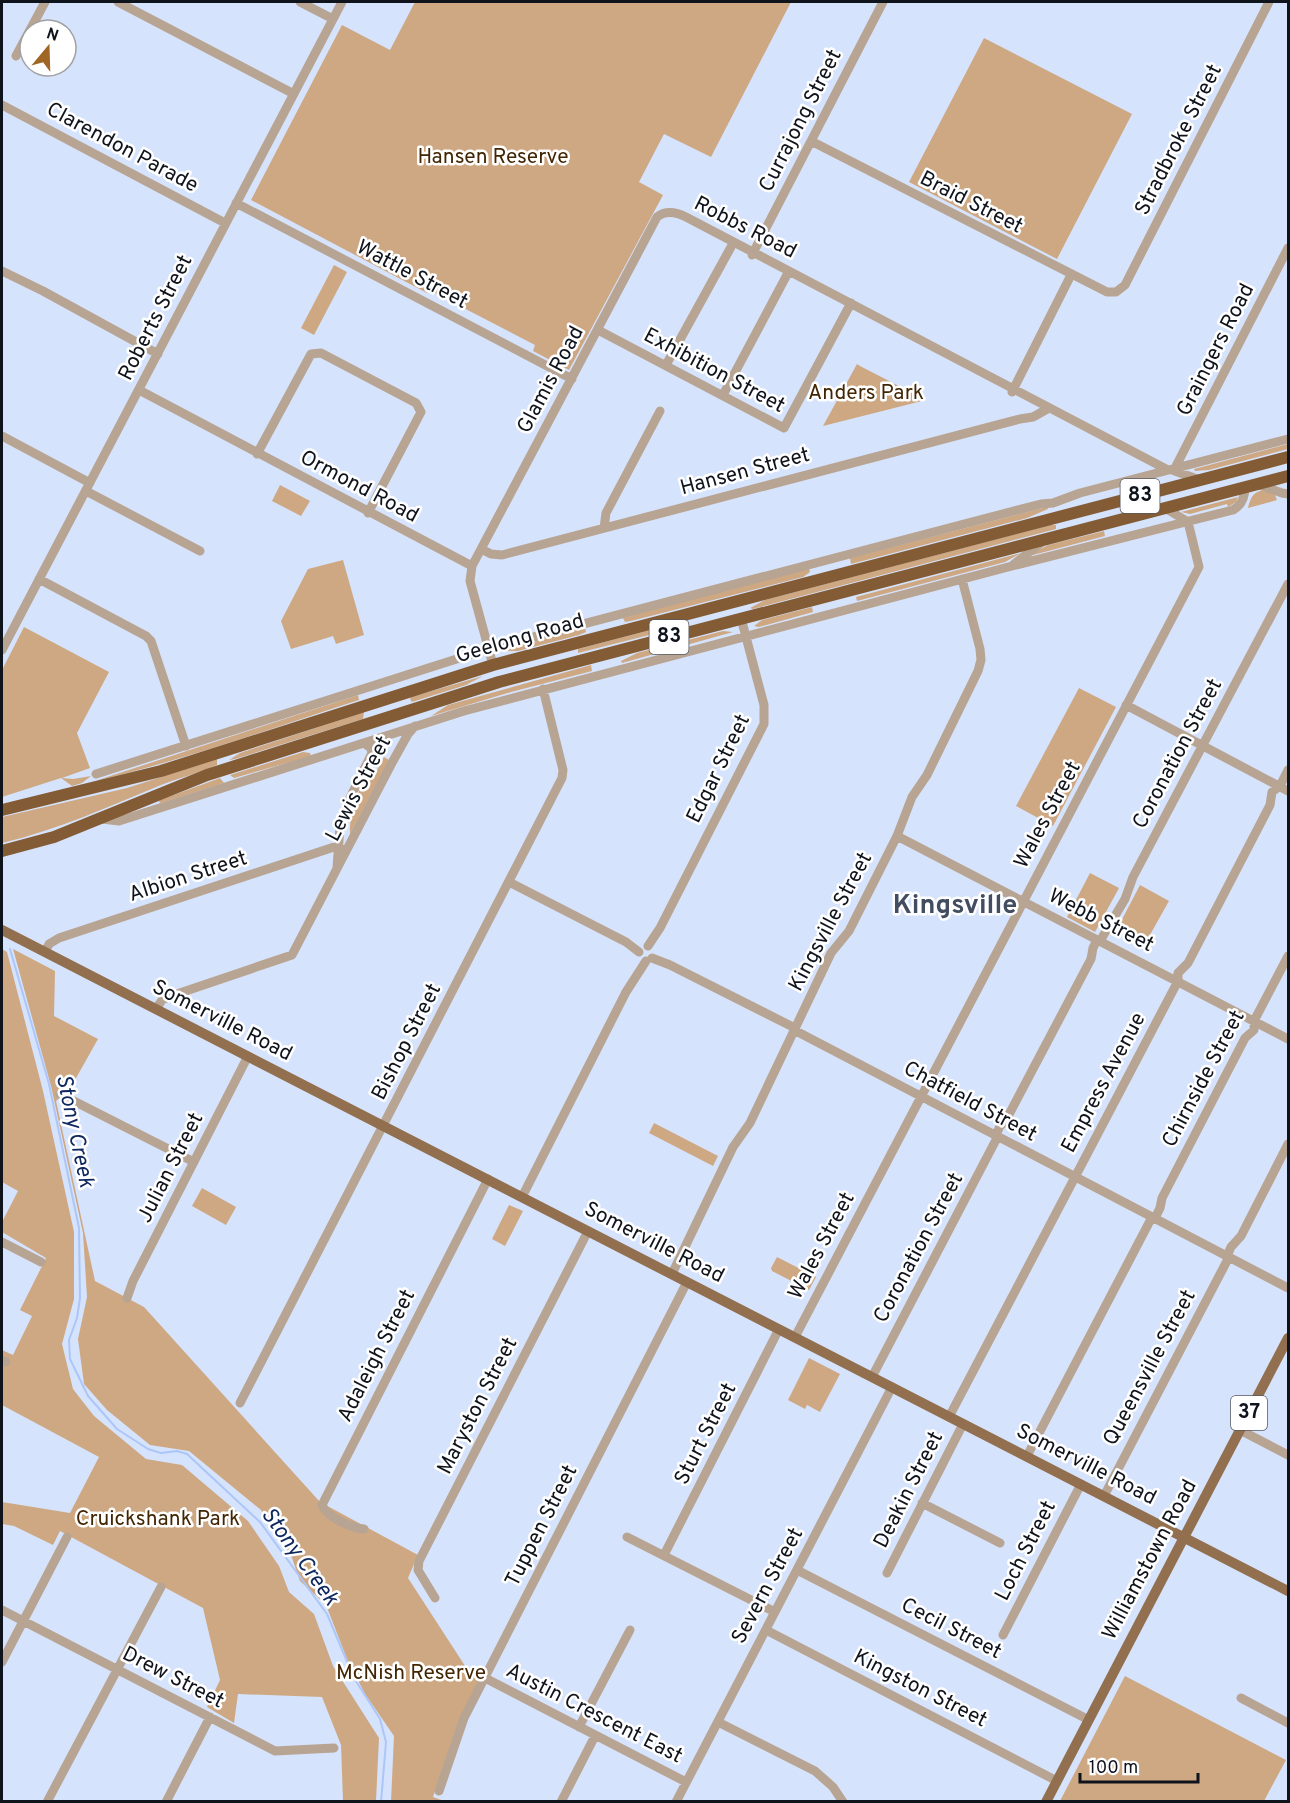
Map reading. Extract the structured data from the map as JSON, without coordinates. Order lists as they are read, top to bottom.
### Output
{
  "streets": {
    "highway": ["83", "Geelong Road"],
    "main road": ["Somerville Road", "37", "Williamstown Road"],
    "street": [
      "Currajong Street",
      "Stradbroke Street",
      "Clarendon Parade",
      "Braid Street",
      "Robbs Road",
      "Wattle Street",
      "Roberts Street",
      "Graingers Road",
      "Exhibition Street",
      "Glamis Road",
      "Hansen Street",
      "Ormond Road",
      "Coronation Street",
      "Edgar Street",
      "Lewis Street",
      "Wales Street",
      "Albion Street",
      "Webb Street",
      "Kingsville Street",
      "Bishop Street",
      "Chirnside Street",
      "Empress Avenue",
      "Chatfield Street",
      "Julian Street",
      "Adaleigh Street",
      "Queensville Street",
      "Maryston Street",
      "Sturt Street",
      "Deakin Street",
      "Tuppen Street",
      "Loch Street",
      "Severn Street",
      "Cecil Street",
      "Drew Street",
      "Kingston Street",
      "Austin Crescent East"
    ]
  },
  "crossings": [
    ["Currajong Street", "Braid Street"],
    ["Currajong Street", "Robbs Road"],
    ["Stradbroke Street", "Braid Street"],
    ["Clarendon Parade", "Roberts Street"],
    ["Robbs Road", "Graingers Road"],
    ["Robbs Road", "Exhibition Street"],
    ["Robbs Road", "Glamis Road"],
    ["Robbs Road", "Hansen Street"],
    ["Robbs Road", "Geelong Road"],
    ["Wattle Street", "Roberts Street"],
    ["Wattle Street", "Glamis Road"],
    ["Roberts Street", "Ormond Road"],
    ["Graingers Road", "Geelong Road"],
    ["Exhibition Street", "Glamis Road"],
    ["Glamis Road", "Hansen Street"],
    ["Glamis Road", "Ormond Road"],
    ["Geelong Road", "Edgar Street"],
    ["Geelong Road", "Lewis Street"],
    ["Geelong Road", "Wales Street"],
    ["Geelong Road", "Kingsville Street"],
    ["Geelong Road", "Bishop Street"],
    ["Coronation Street", "Webb Street"],
    ["Coronation Street", "Somerville Road"],
    ["Coronation Street", "Chatfield Street"],
    ["Edgar Street", "Somerville Road"],
    ["Edgar Street", "Chatfield Street"],
    ["Lewis Street", "Albion Street"],
    ["Lewis Street", "Somerville Road"],
    ["Wales Street", "Webb Street"],
    ["Wales Street", "Somerville Road"],
    ["Wales Street", "Chatfield Street"],
    ["Albion Street", "Somerville Road"],
    ["Webb Street", "Kingsville Street"],
    ["Webb Street", "Chirnside Street"],
    ["Webb Street", "Empress Avenue"],
    ["Kingsville Street", "Somerville Road"],
    ["Kingsville Street", "Chatfield Street"],
    ["Somerville Road", "Bishop Street"],
    ["Somerville Road", "Chirnside Street"],
    ["Somerville Road", "Empress Avenue"],
    ["Somerville Road", "Julian Street"],
    ["Somerville Road", "Adaleigh Street"],
    ["Somerville Road", "Queensville Street"],
    ["Somerville Road", "Maryston Street"],
    ["Somerville Road", "Sturt Street"],
    ["Somerville Road", "Deakin Street"],
    ["Somerville Road", "Tuppen Street"],
    ["Somerville Road", "Loch Street"],
    ["Somerville Road", "Williamstown Road"],
    ["Somerville Road", "Severn Street"],
    ["Bishop Street", "Chatfield Street"],
    ["Chirnside Street", "Chatfield Street"],
    ["Empress Avenue", "Chatfield Street"],
    ["Chatfield Street", "Queensville Street"],
    ["Tuppen Street", "Austin Crescent East"],
    ["Williamstown Road", "Cecil Street"],
    ["Williamstown Road", "Kingston Street"],
    ["Severn Street", "Cecil Street"],
    ["Severn Street", "Kingston Street"],
    ["Severn Street", "Austin Crescent East"]
  ],
  "districts": ["Kingsville"],
  "water": ["Stony Creek"],
  "parks": [
    "Hansen Reserve",
    "Anders Park",
    "Cruickshank Park",
    "McNish Reserve"
  ],
  "scale_bar": "100 m",
  "north": "top"
}
